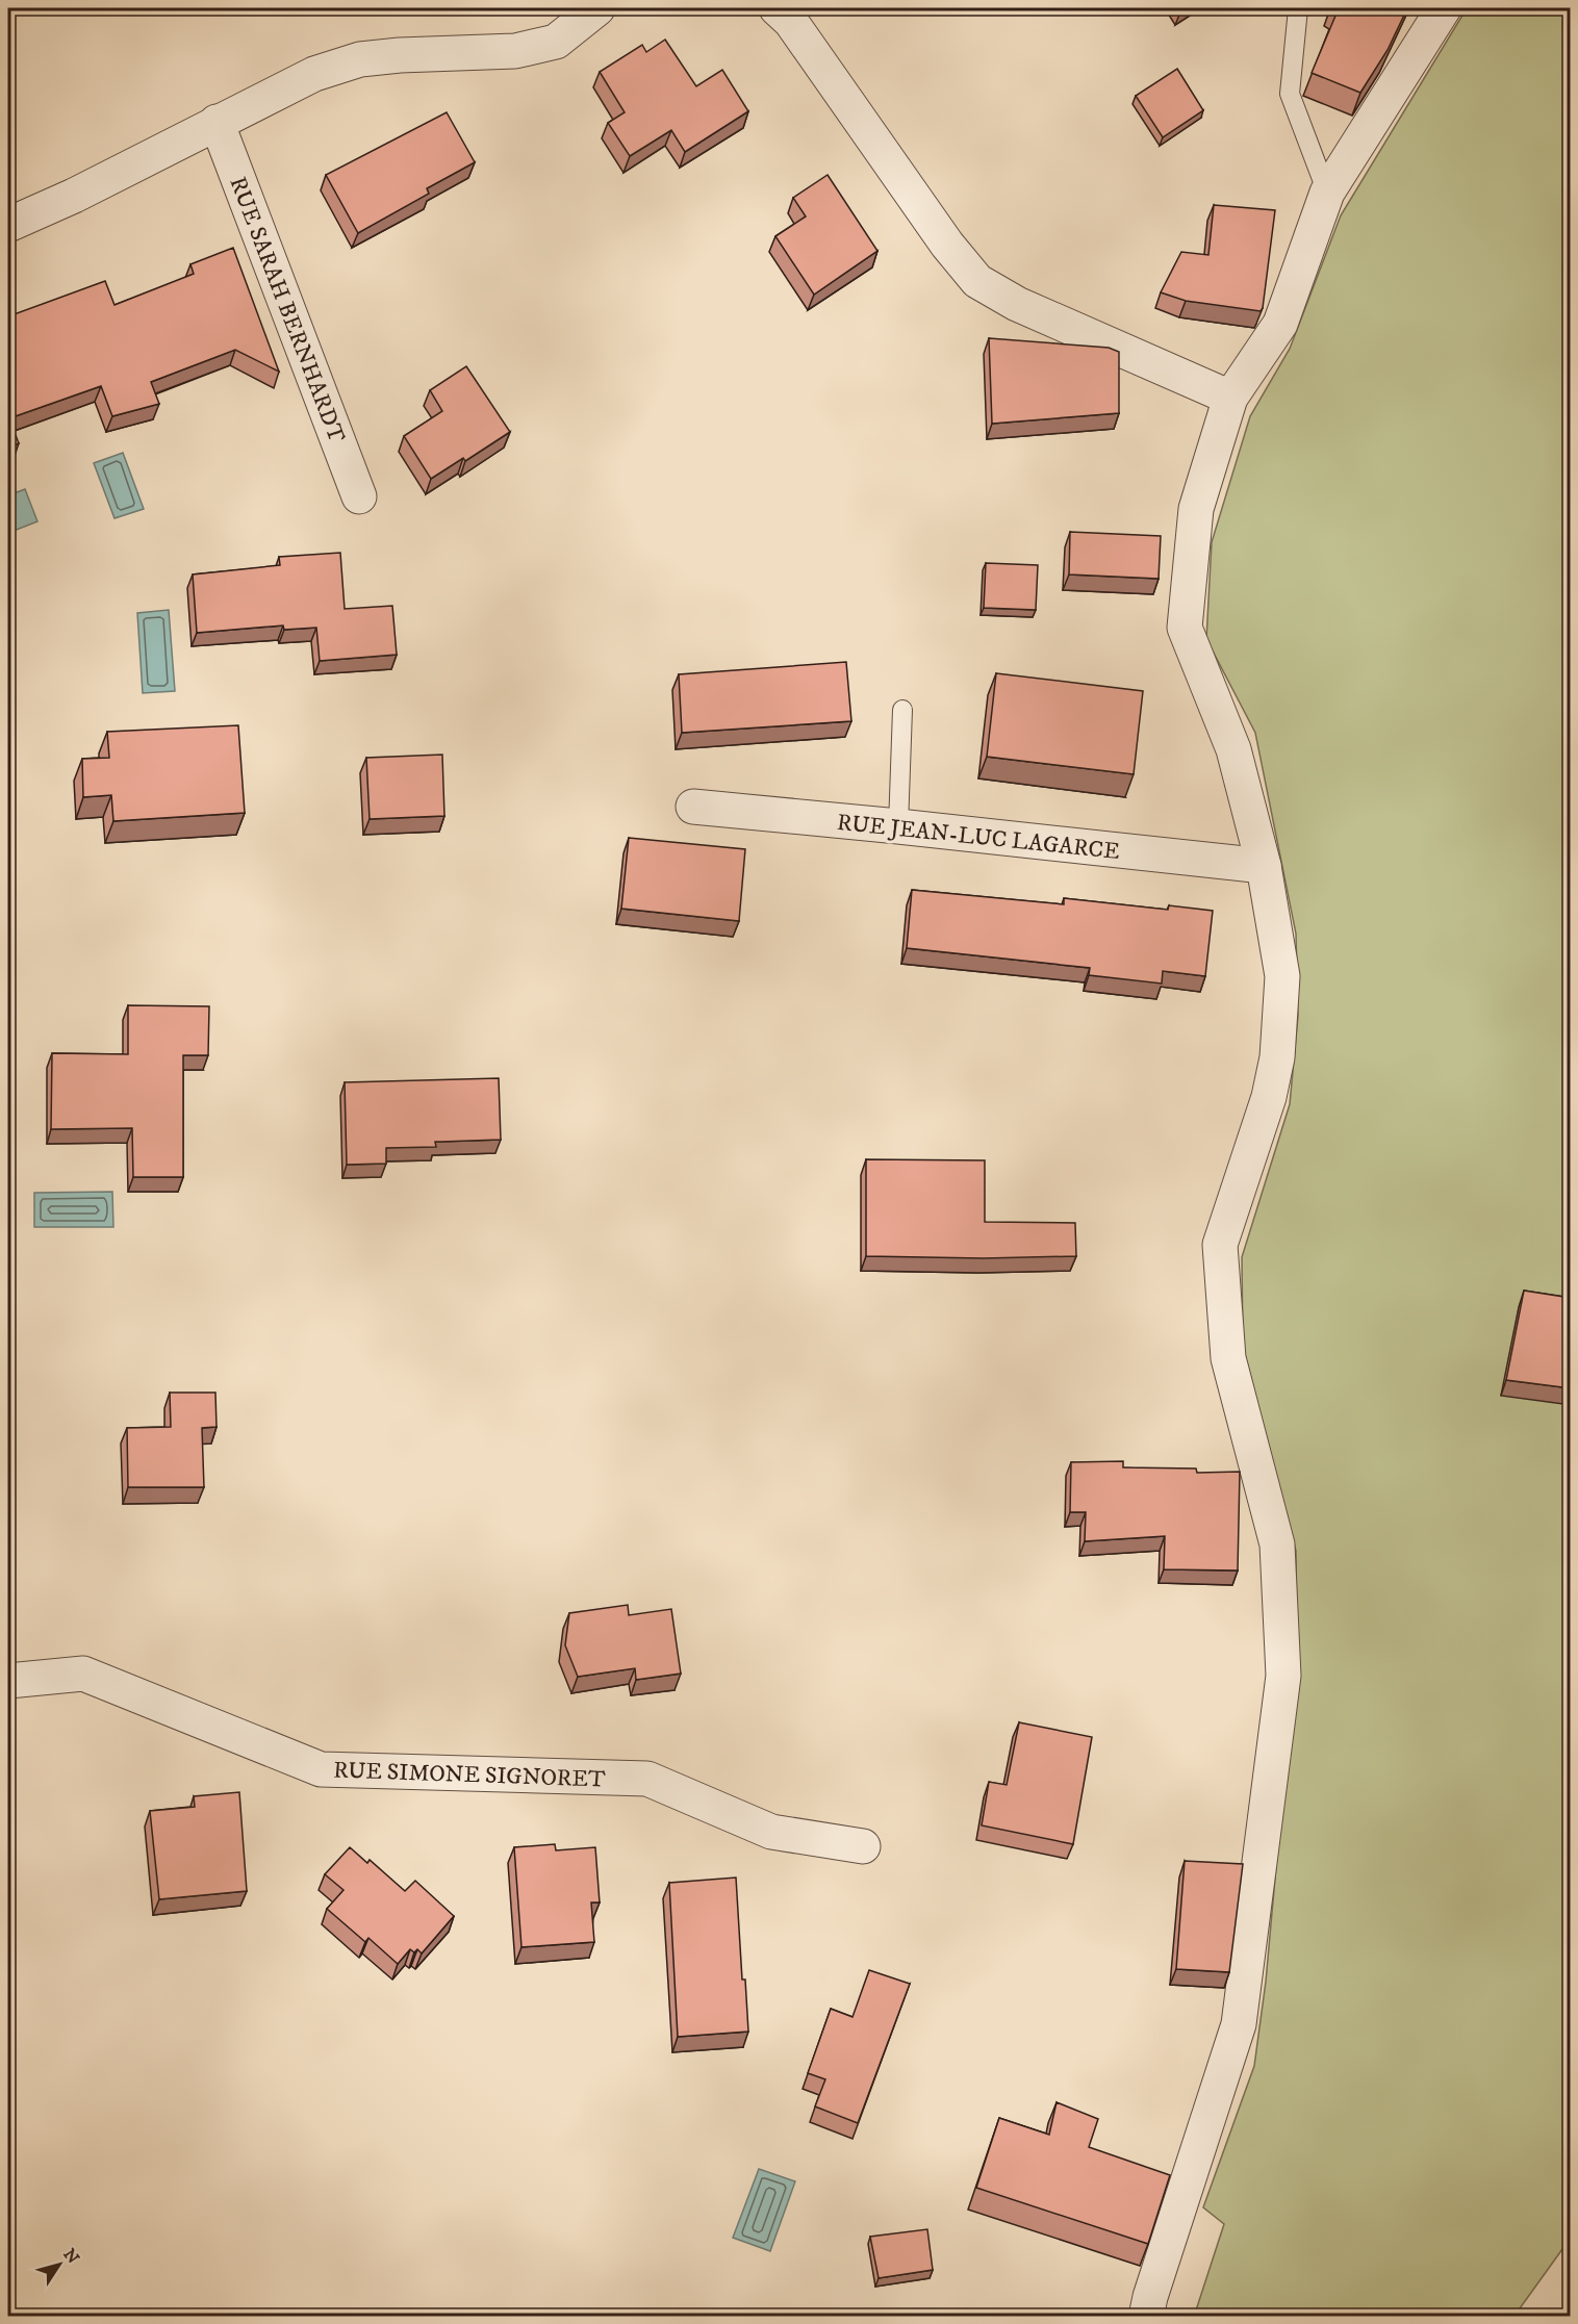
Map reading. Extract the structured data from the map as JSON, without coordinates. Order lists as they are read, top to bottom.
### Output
{
  "streets": {
    "street": ["RUE SARAH BERNHARDT", "RUE JEAN-LUC LAGARCE", "RUE SIMONE SIGNORET"]
  },
  "north": "top right"
}
